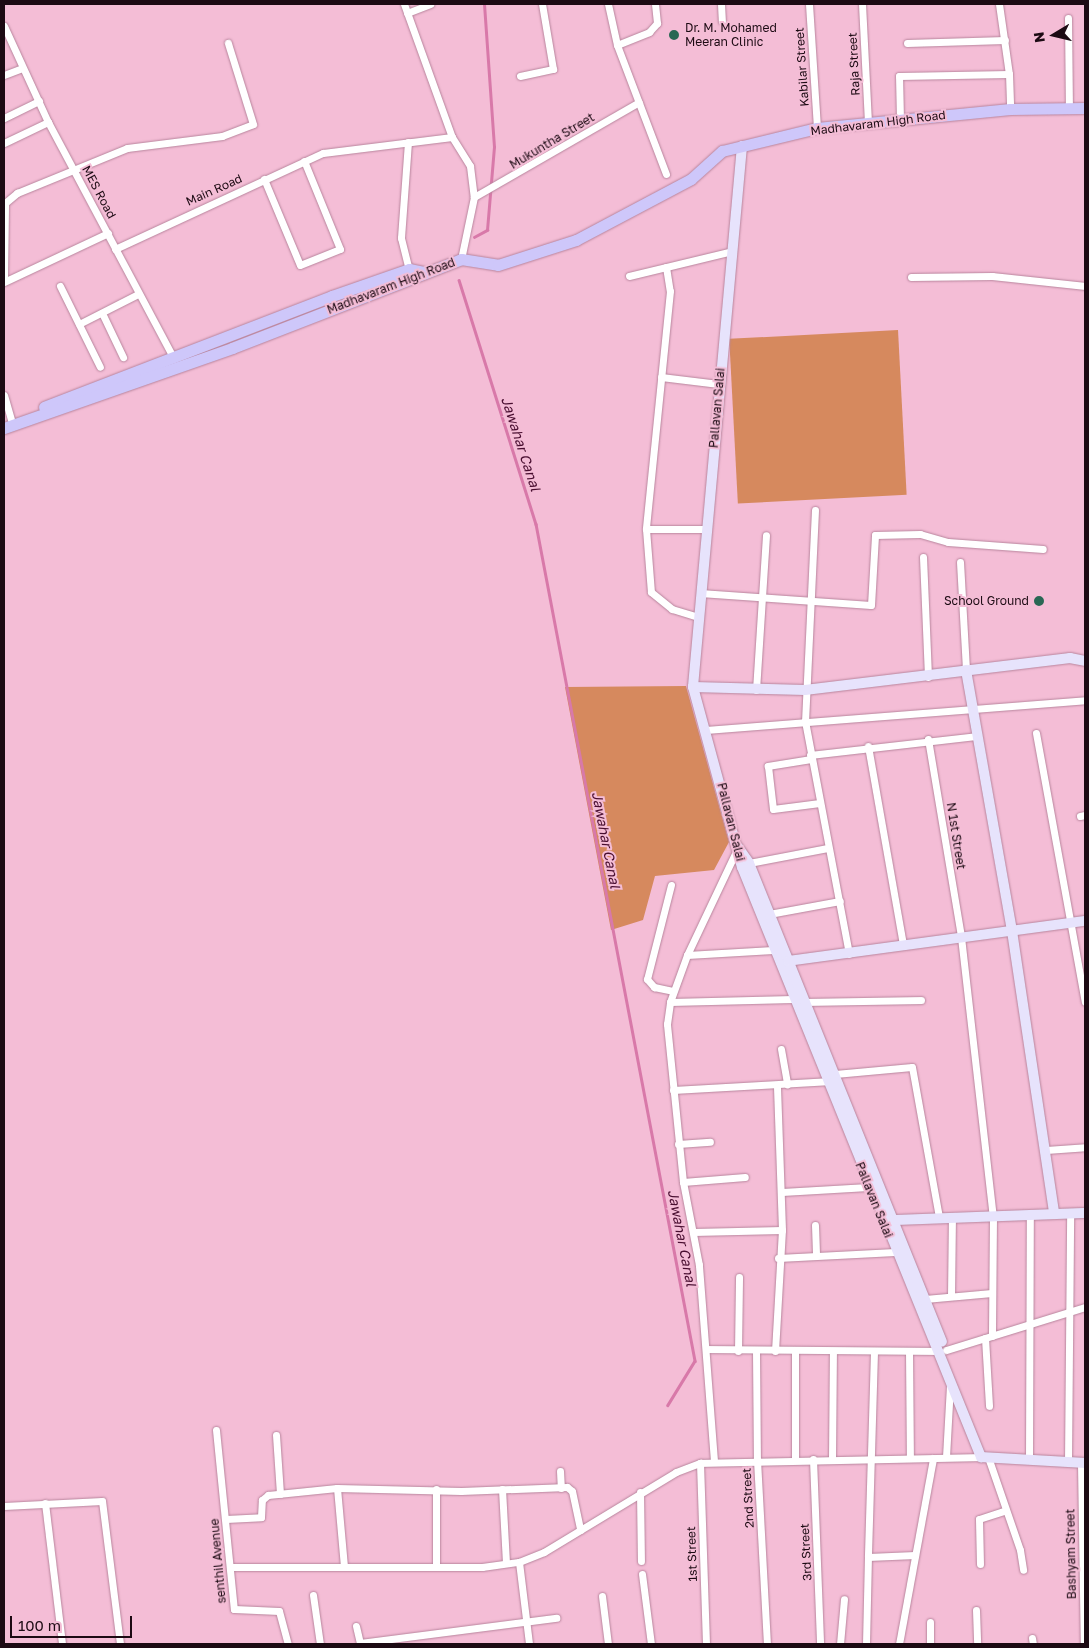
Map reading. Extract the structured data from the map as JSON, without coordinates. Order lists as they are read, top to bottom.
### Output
{
  "streets": {
    "main road": ["Madhavaram High Road"],
    "street": [
      "Raja Street",
      "Kabilar Street",
      "Mukuntha Street",
      "Main Road",
      "MES Road",
      "Pallavan Salai",
      "N 1st Street",
      "2nd Street",
      "3rd Street",
      "1st Street",
      "Bashyam Street",
      "senthil Avenue"
    ]
  },
  "crossings": [
    ["Raja Street", "Madhavaram High Road"],
    ["Kabilar Street", "Madhavaram High Road"],
    ["Madhavaram High Road", "Pallavan Salai"],
    ["Main Road", "MES Road"]
  ],
  "water": ["Jawahar Canal"],
  "places": ["Dr. M. Mohamed Meeran Clinic", "School Ground"],
  "scale_bar": "100 m",
  "north": "left"
}
